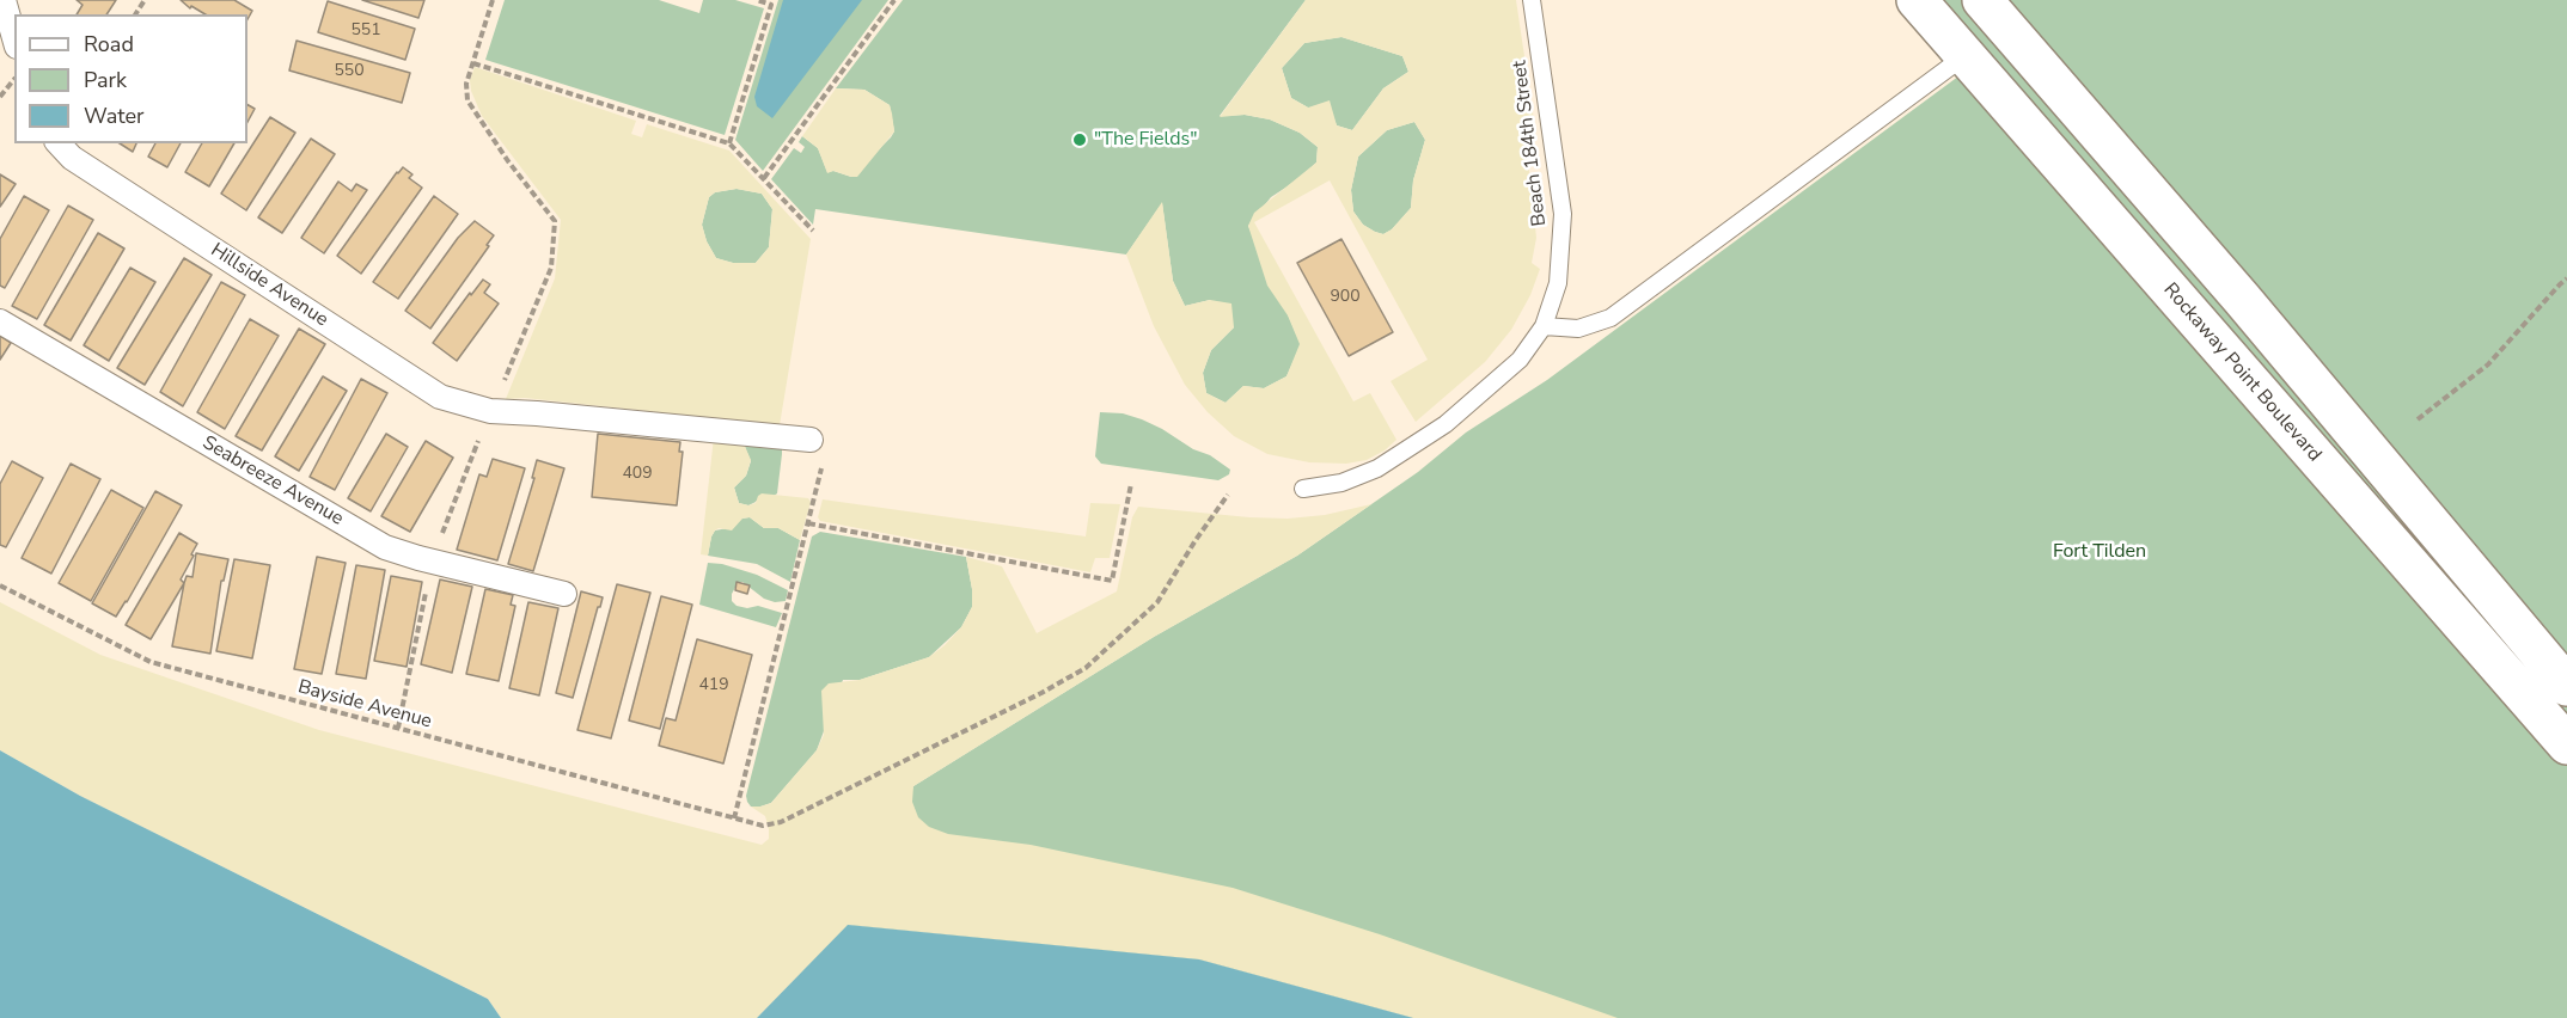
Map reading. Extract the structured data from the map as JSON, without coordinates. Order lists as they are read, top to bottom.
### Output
{
  "streets": {
    "street": ["Hillside Avenue", "Rockaway Point Boulevard", "Seabreeze Avenue"],
    "lane": ["Beach 184th Street"],
    "path": ["Bayside Avenue"]
  },
  "parks": ["Fort Tilden"],
  "places": ["\"The Fields\""],
  "house_numbers": [
    "551",
    "550",
    "900",
    "409",
    "419"
  ],
  "legend": ["Road", "Park", "Water"]
}
